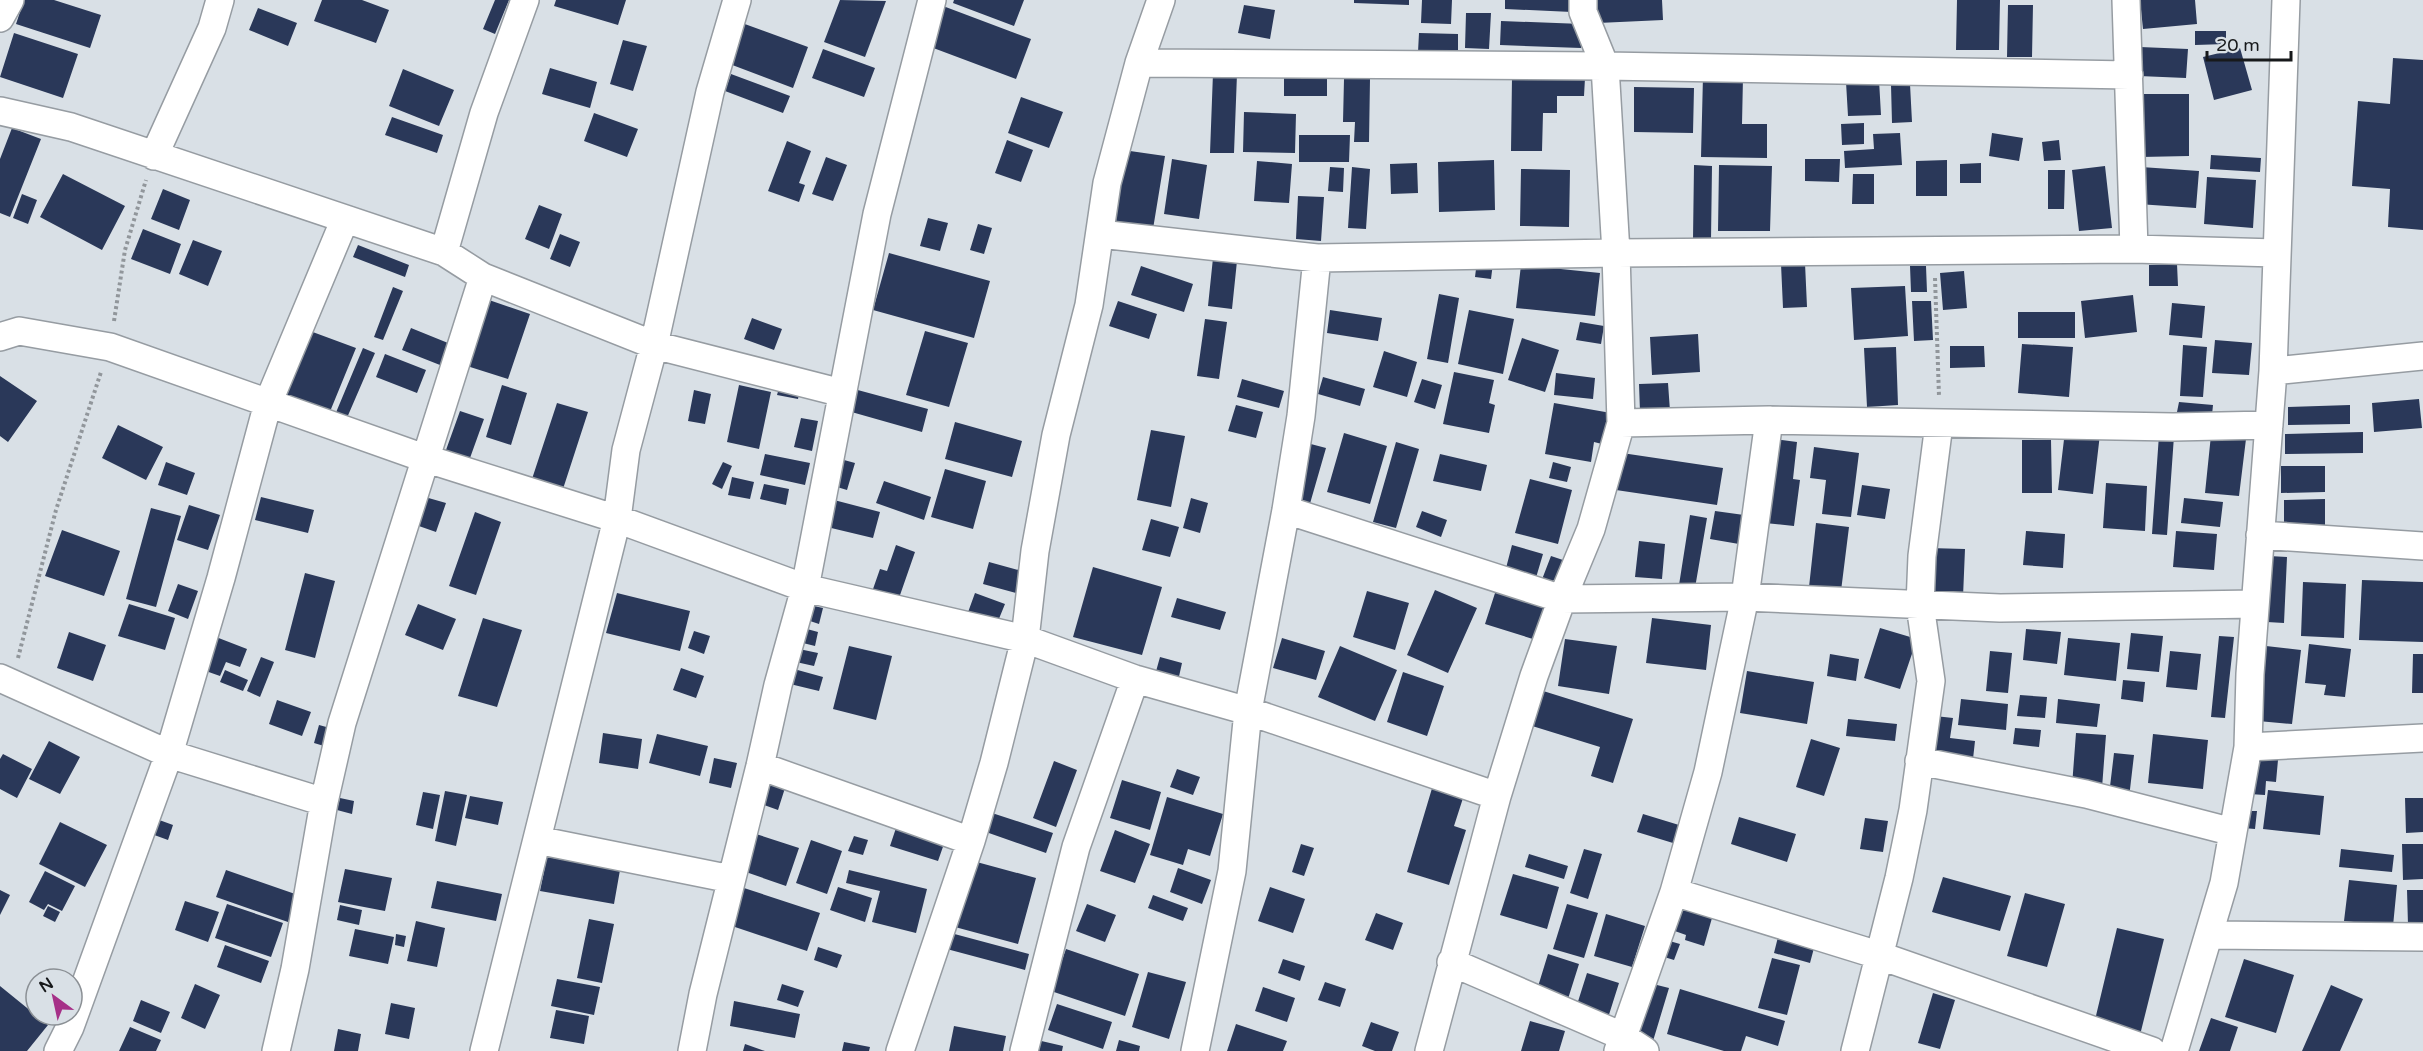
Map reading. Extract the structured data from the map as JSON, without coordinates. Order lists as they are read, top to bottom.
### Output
{
  "scale_bar": "20 m",
  "north": "top left"
}
